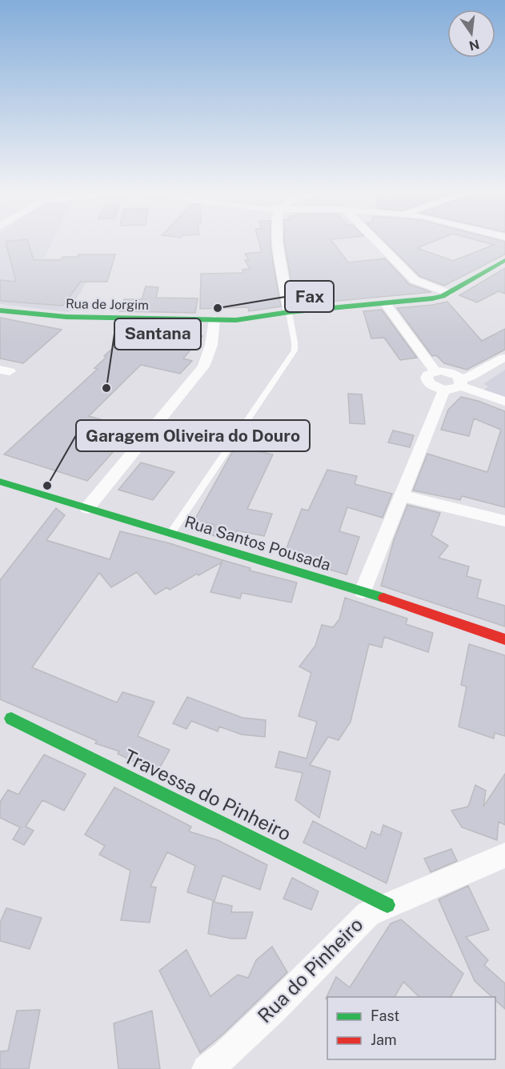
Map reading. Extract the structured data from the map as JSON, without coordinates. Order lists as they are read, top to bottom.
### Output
{
  "streets": {
    "street": [
      "Rua de Jorgim",
      "Rua Santos Pousada",
      "Travessa do Pinheiro",
      "Rua do Pinheiro"
    ]
  },
  "crossings": [
    ["Travessa do Pinheiro", "Rua do Pinheiro"]
  ],
  "places": ["Fax", "Santana", "Garagem Oliveira do Douro"],
  "legend": ["Fast", "Jam"],
  "north": "bottom"
}
